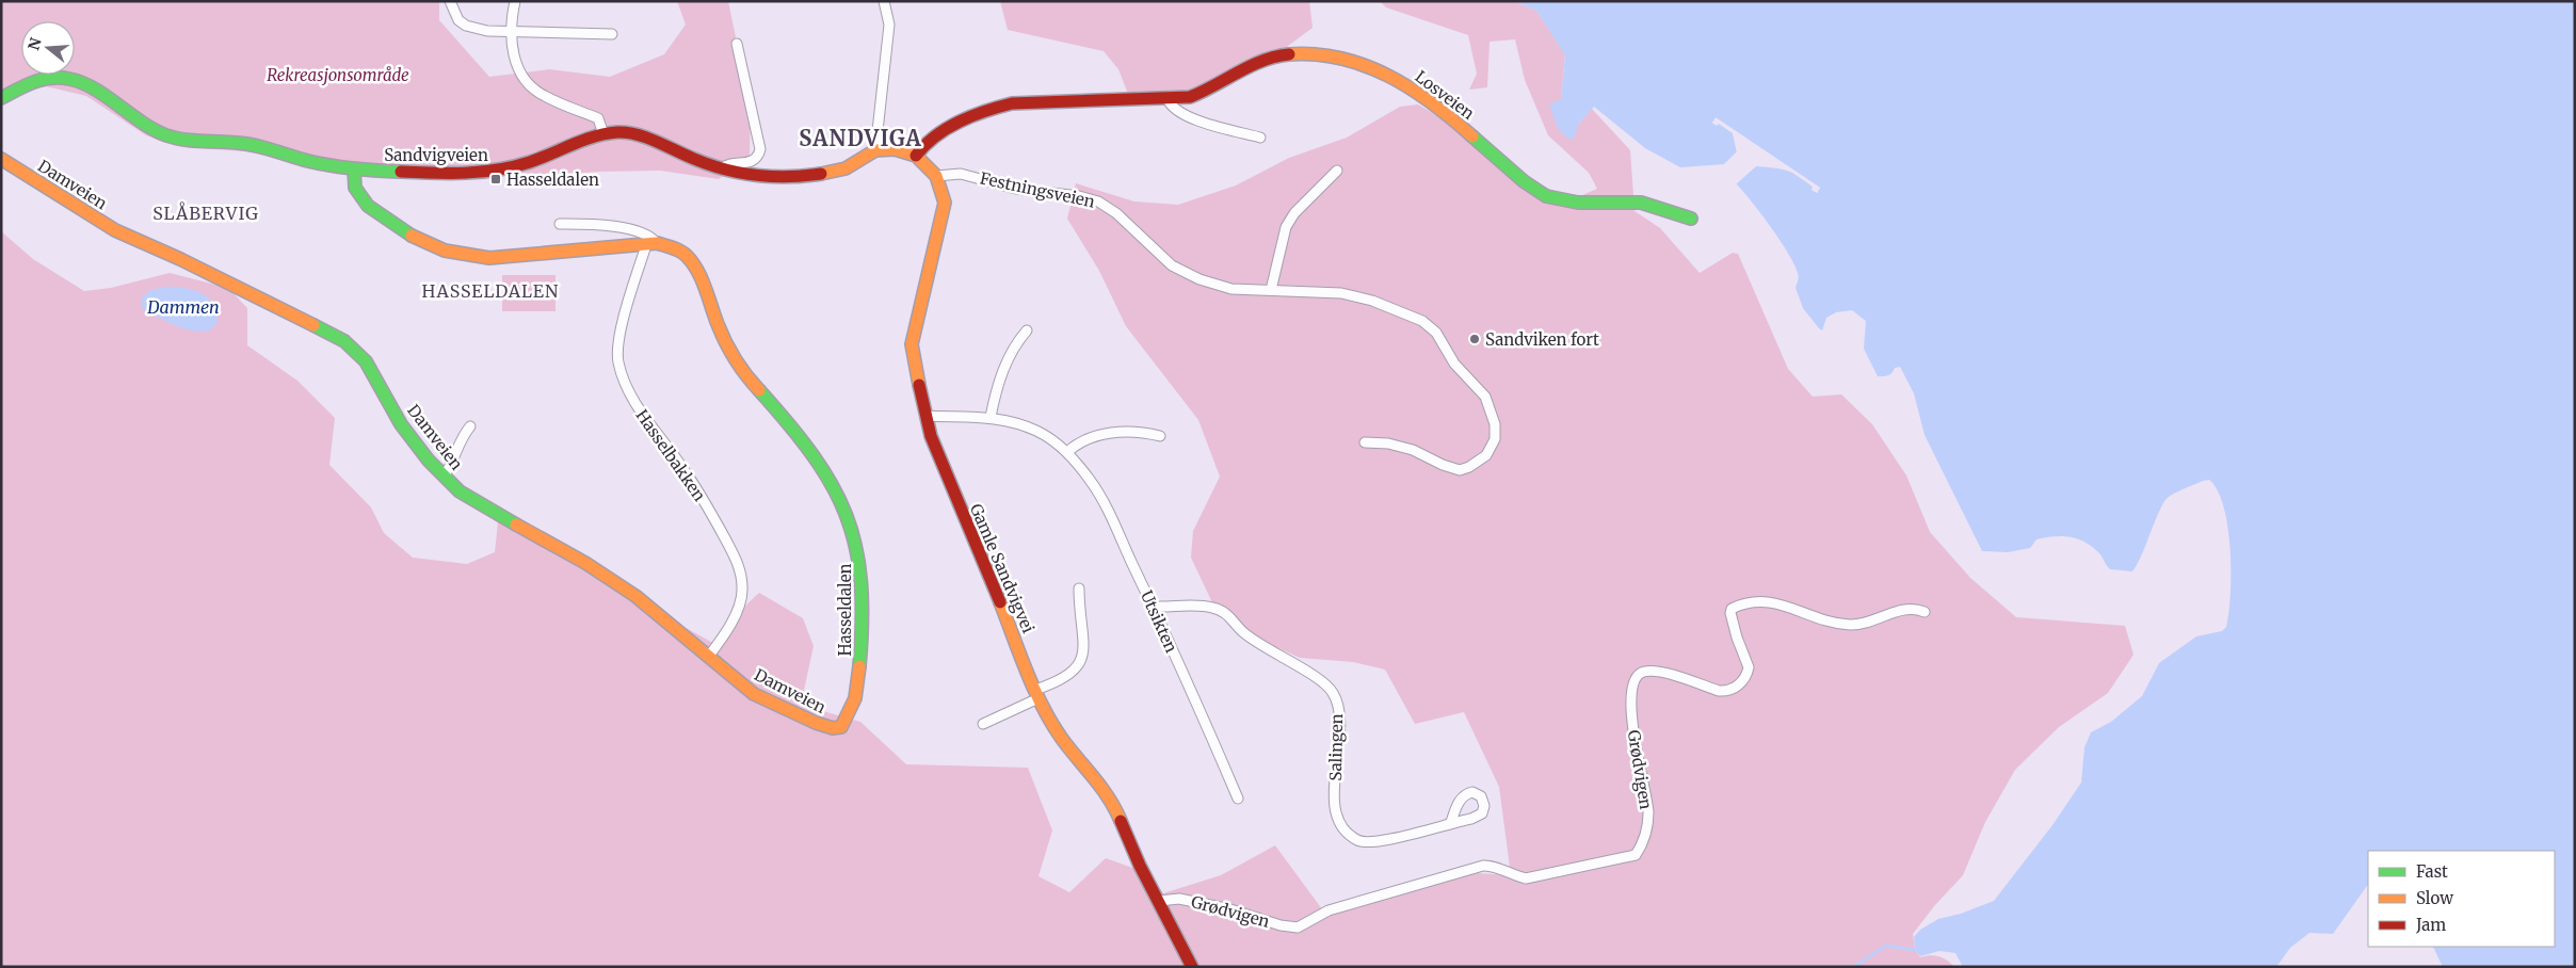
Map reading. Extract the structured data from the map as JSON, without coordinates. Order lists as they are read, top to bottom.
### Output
{
  "streets": {
    "street": [
      "Losveien",
      "Sandvigveien",
      "Damveien",
      "Festningsveien",
      "Hasselbakken",
      "Gamle Sandvigvei",
      "Hasseldalen",
      "Utsikten",
      "Salingen",
      "Grødvigen"
    ]
  },
  "crossings": [
    ["Losveien", "Gamle Sandvigvei"],
    ["Sandvigveien", "Hasseldalen"],
    ["Damveien", "Hasselbakken"],
    ["Damveien", "Hasseldalen"],
    ["Festningsveien", "Gamle Sandvigvei"],
    ["Hasselbakken", "Hasseldalen"],
    ["Gamle Sandvigvei", "Utsikten"],
    ["Gamle Sandvigvei", "Grødvigen"],
    ["Utsikten", "Salingen"]
  ],
  "districts": ["SANDVIGA", "SLÅBERVIG", "HASSELDALEN"],
  "water": ["Dammen"],
  "parks": ["Rekreasjonsområde"],
  "places": {
    "transit": ["Hasseldalen"],
    "other": ["Sandviken fort"]
  },
  "legend": ["Fast", "Slow", "Jam"],
  "north": "left"
}
